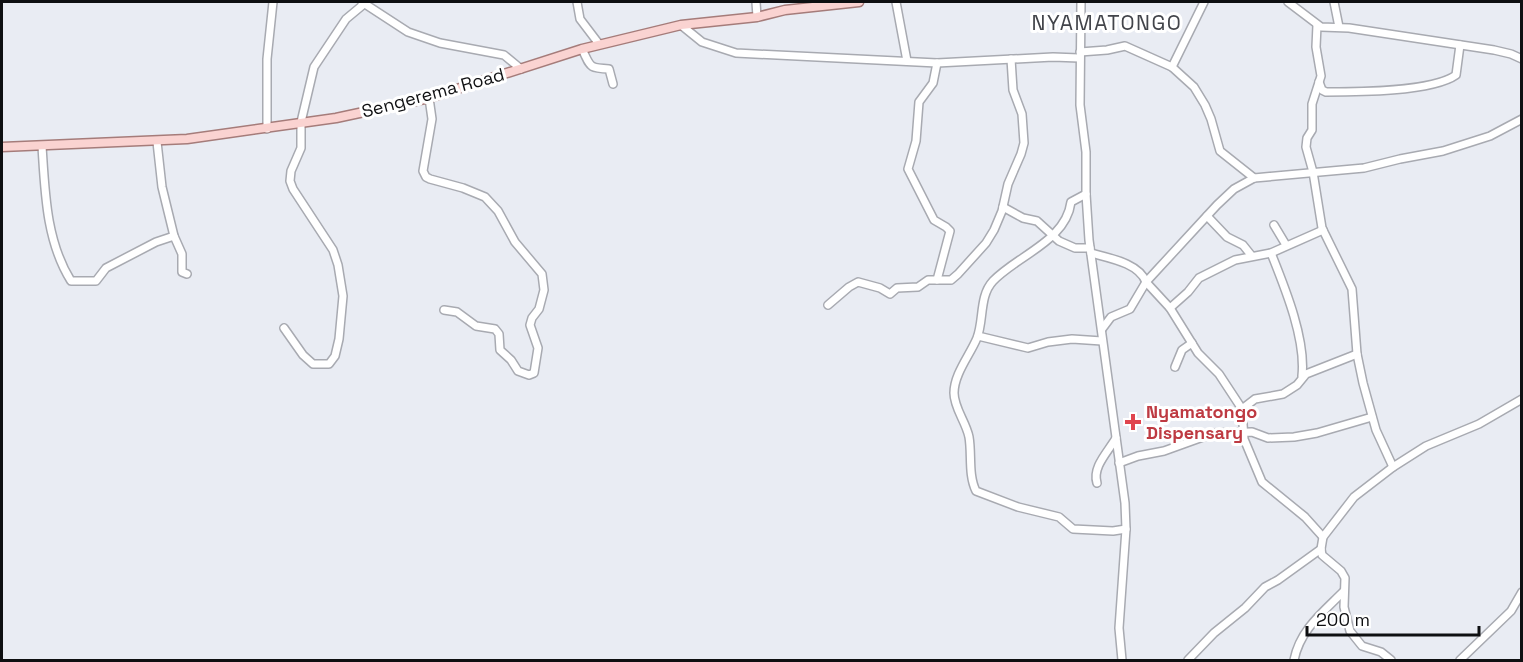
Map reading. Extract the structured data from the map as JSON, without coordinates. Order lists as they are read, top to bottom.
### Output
{
  "streets": {
    "main road": ["Sengerema Road"]
  },
  "districts": ["NYAMATONGO"],
  "places": {
    "health": ["Nyamatongo Dispensary"]
  },
  "scale_bar": "200 m"
}
